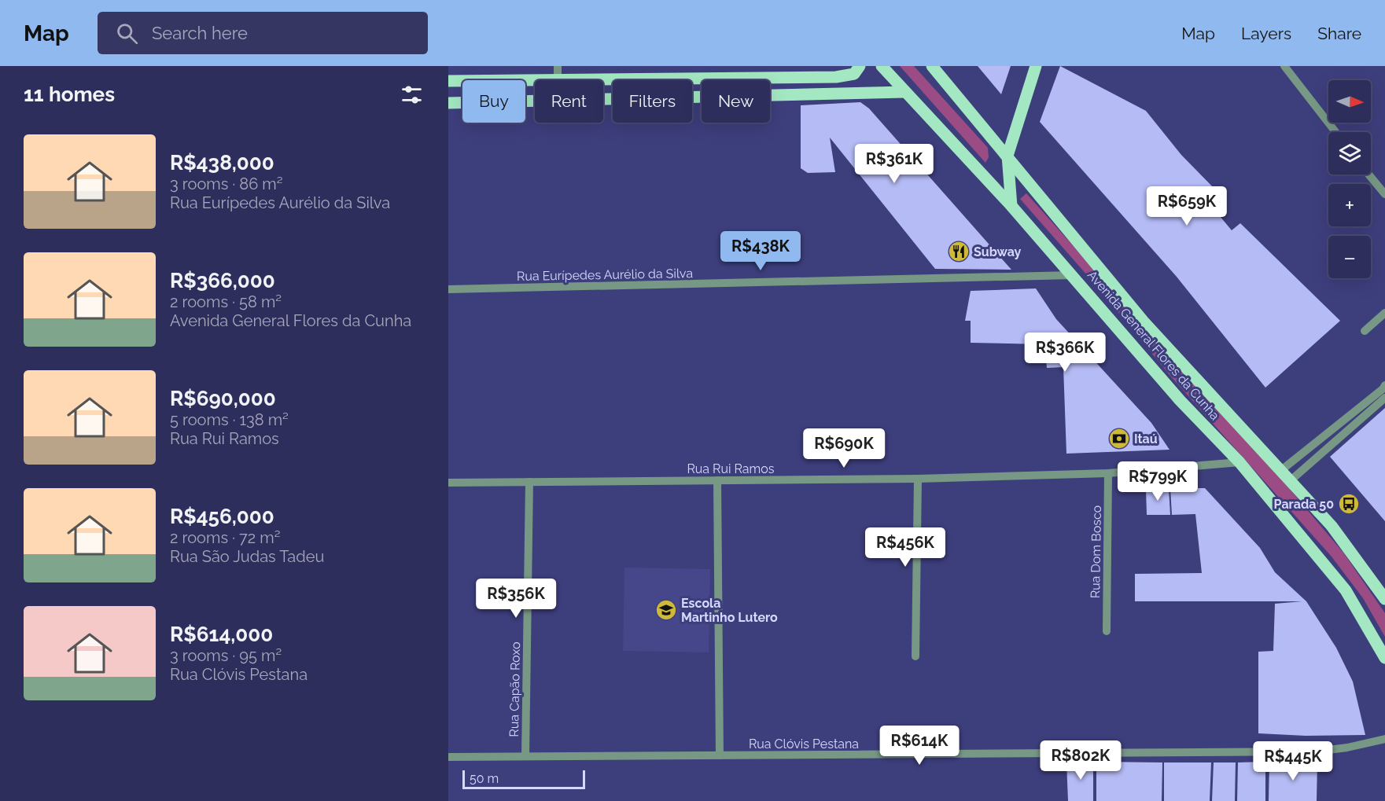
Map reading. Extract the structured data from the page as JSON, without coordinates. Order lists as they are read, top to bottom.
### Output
{
  "streets": {
    "main road": ["Avenida General Flores da Cunha"],
    "street": [
      "Rua Eurípedes Aurélio da Silva",
      "Rua Rui Ramos",
      "Rua Dom Bosco",
      "Rua Capão Roxo",
      "Rua Clóvis Pestana"
    ]
  },
  "crossings": [
    ["Rua Eurípedes Aurélio da Silva", "Avenida General Flores da Cunha"],
    ["Avenida General Flores da Cunha", "Rua Rui Ramos"],
    ["Rua Rui Ramos", "Rua Dom Bosco"],
    ["Rua Rui Ramos", "Rua Capão Roxo"],
    ["Rua Capão Roxo", "Rua Clóvis Pestana"]
  ],
  "places": {
    "restaurant": ["Subway"],
    "bank": ["Itaú"],
    "bus stop": ["Parada 50"],
    "school or university": ["Escola Martinho Lutero"]
  },
  "scale_bar": "50 m",
  "north": "right",
  "page": {
    "header": "Map",
    "search": "Search here",
    "nav": ["Map", "Layers", "Share"],
    "heading": "11 homes",
    "map_buttons": ["+", "−"],
    "chip": [
      "Buy",
      "Rent",
      "Filters",
      "New"
    ],
    "list": [
      {
        "name": "R$438,000",
        "note": "3 rooms · 86 m² · Rua Eurípedes Aurélio da Silva"
      },
      {
        "name": "R$366,000",
        "note": "2 rooms · 58 m² · Avenida General Flores da Cunha"
      },
      {
        "name": "R$690,000",
        "note": "5 rooms · 138 m² · Rua Rui Ramos"
      },
      {
        "name": "R$456,000",
        "note": "2 rooms · 72 m² · Rua São Judas Tadeu"
      },
      {
        "name": "R$614,000",
        "note": "3 rooms · 95 m² · Rua Clóvis Pestana"
      }
    ],
    "price": [
      "R$361K",
      "R$659K",
      "R$438K",
      "R$366K",
      "R$690K",
      "R$799K",
      "R$456K",
      "R$356K",
      "R$614K",
      "R$802K",
      "R$445K"
    ],
    "scale": "50 m"
  }
}
